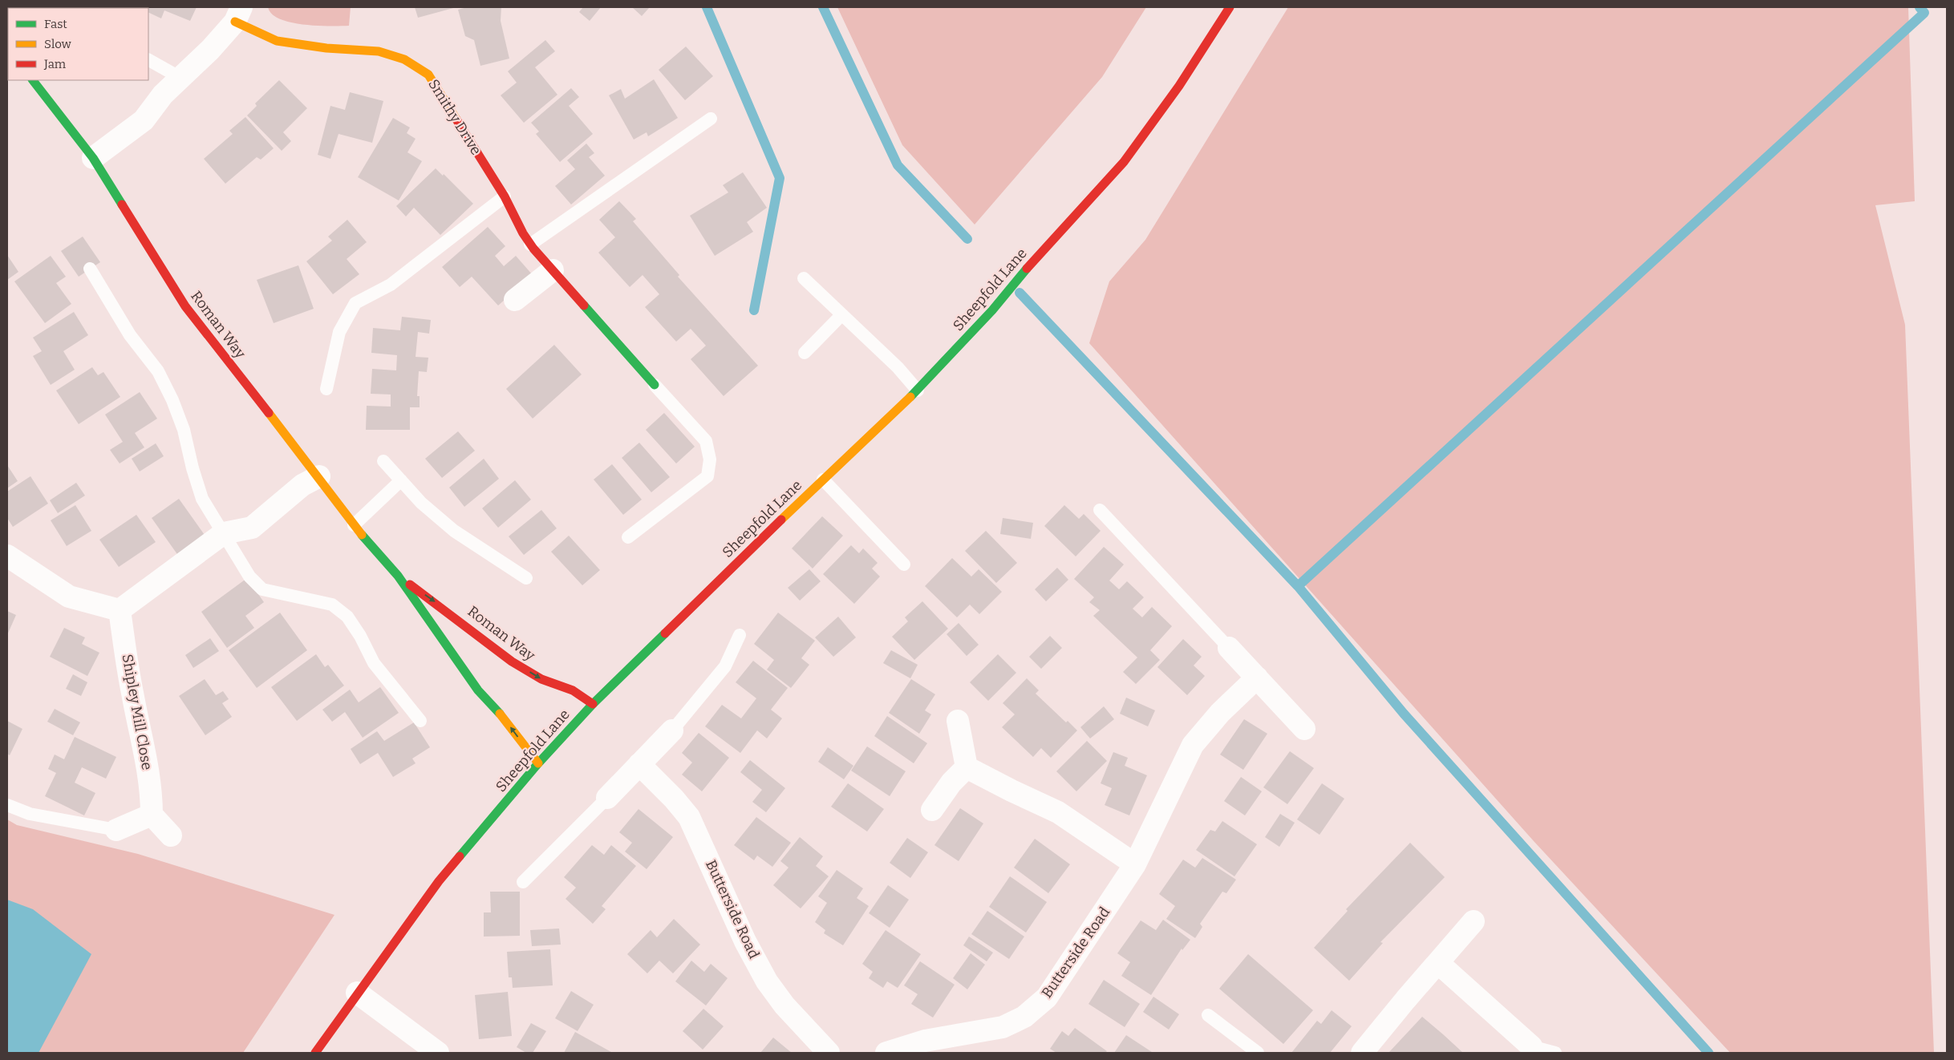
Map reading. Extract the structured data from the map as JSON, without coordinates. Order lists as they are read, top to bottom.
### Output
{
  "streets": {
    "street": [
      "Smithy Drive",
      "Sheepfold Lane",
      "Roman Way",
      "Shipley Mill Close",
      "Butterside Road"
    ]
  },
  "crossings": [
    ["Smithy Drive", "Roman Way"],
    ["Sheepfold Lane", "Roman Way"]
  ],
  "legend": ["Fast", "Slow", "Jam"]
}
